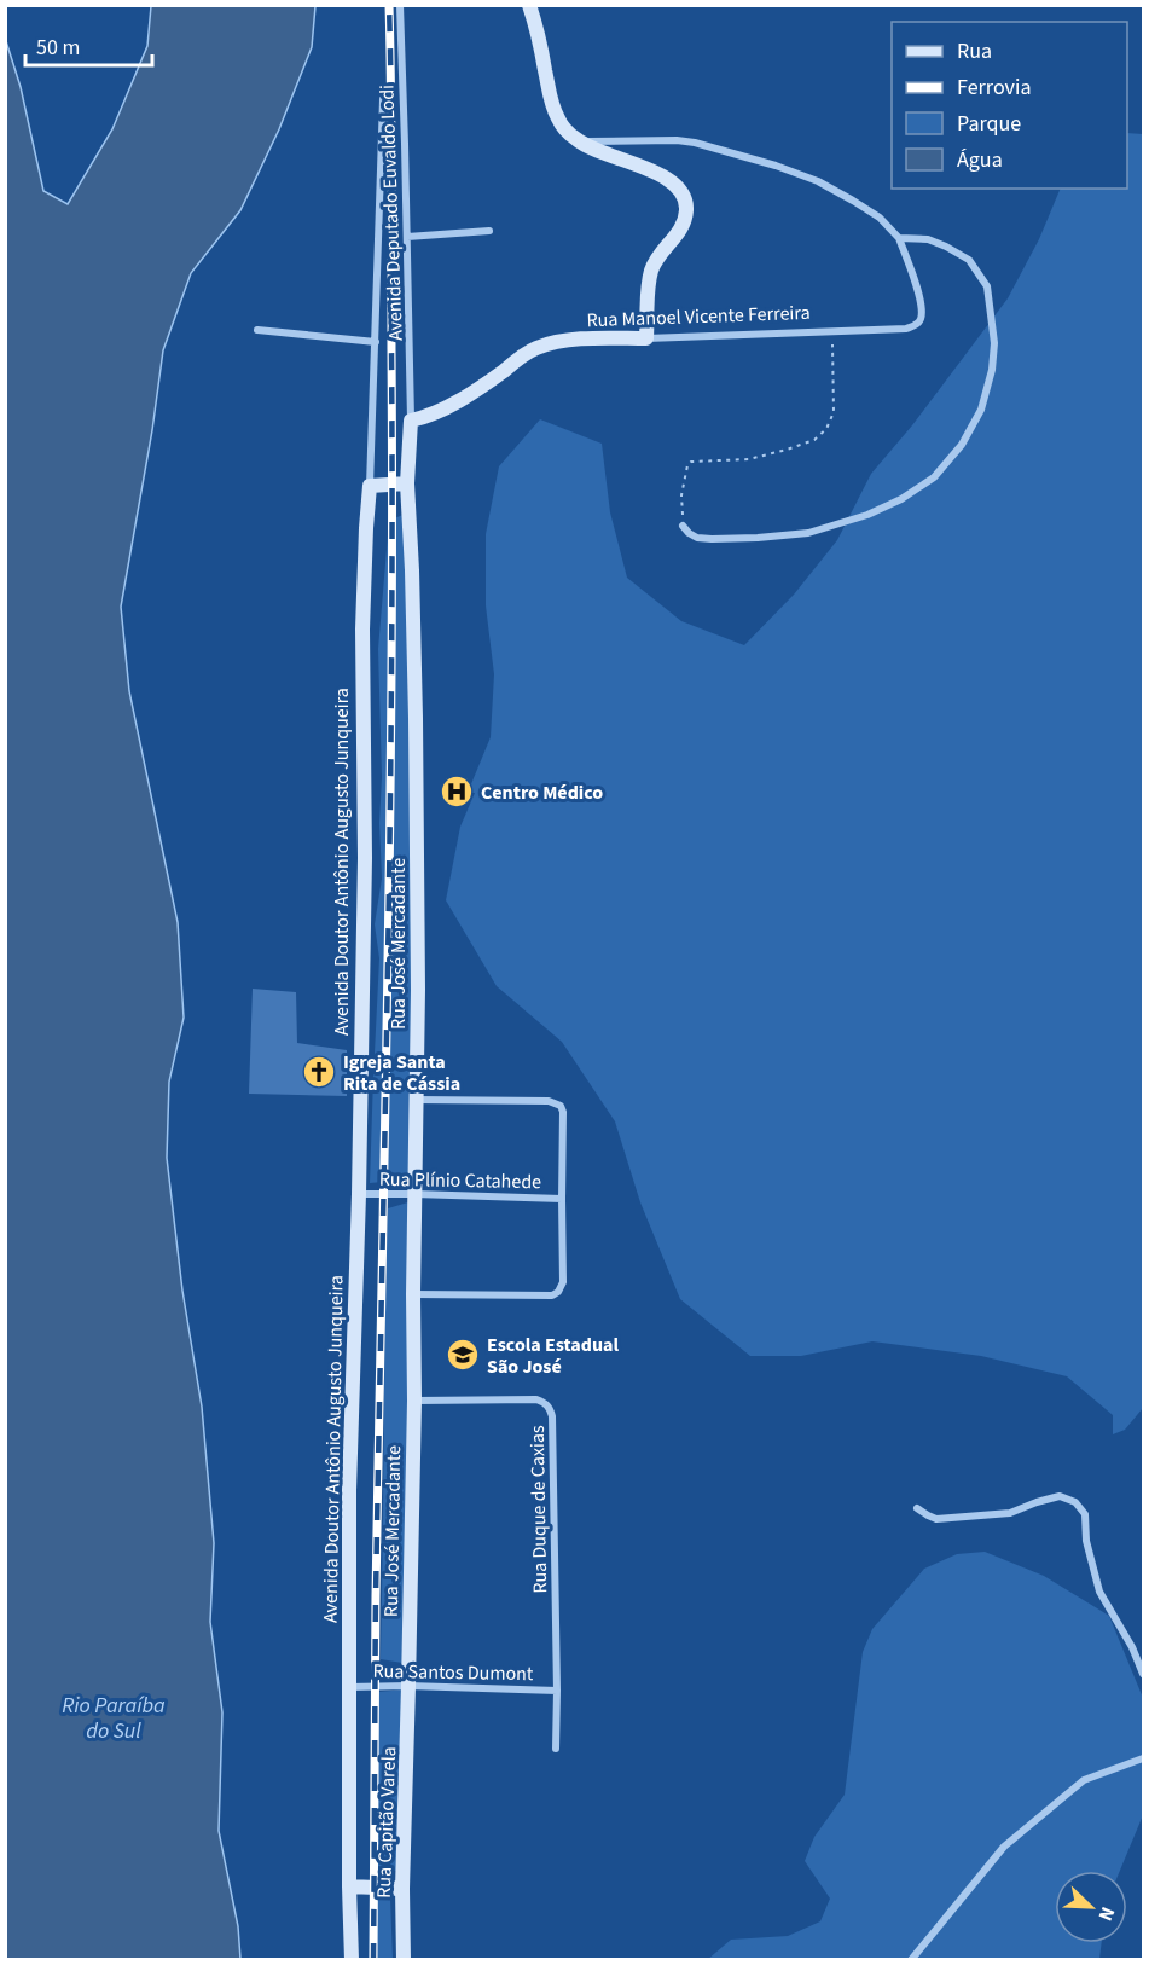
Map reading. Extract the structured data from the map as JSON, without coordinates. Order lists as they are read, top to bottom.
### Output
{
  "streets": {
    "street": [
      "Avenida Deputado Euvaldo Lodi",
      "Rua Manoel Vicente Ferreira",
      "Avenida Doutor Antônio Augusto Junqueira",
      "Rua José Mercadante",
      "Rua Plínio Catahede",
      "Rua Duque de Caxias",
      "Rua Santos Dumont",
      "Rua Capitão Varela"
    ]
  },
  "crossings": [
    ["Avenida Deputado Euvaldo Lodi", "Rua Manoel Vicente Ferreira"],
    ["Avenida Deputado Euvaldo Lodi", "Rua José Mercadante"],
    ["Rua Manoel Vicente Ferreira", "Rua José Mercadante"],
    ["Avenida Doutor Antônio Augusto Junqueira", "Rua Plínio Catahede"],
    ["Avenida Doutor Antônio Augusto Junqueira", "Rua Santos Dumont"],
    ["Rua José Mercadante", "Rua Plínio Catahede"],
    ["Rua José Mercadante", "Rua Duque de Caxias"],
    ["Rua José Mercadante", "Rua Santos Dumont"],
    ["Rua José Mercadante", "Rua Capitão Varela"],
    ["Rua Duque de Caxias", "Rua Santos Dumont"],
    ["Rua Santos Dumont", "Rua Capitão Varela"]
  ],
  "water": ["Rio Paraíba do Sul"],
  "places": {
    "hospital": ["Centro Médico"],
    "church": ["Igreja Santa Rita de Cássia"],
    "school or university": ["Escola Estadual São José"]
  },
  "legend": [
    "Rua",
    "Ferrovia",
    "Parque",
    "Água"
  ],
  "scale_bar": "50 m",
  "north": "bottom right"
}
